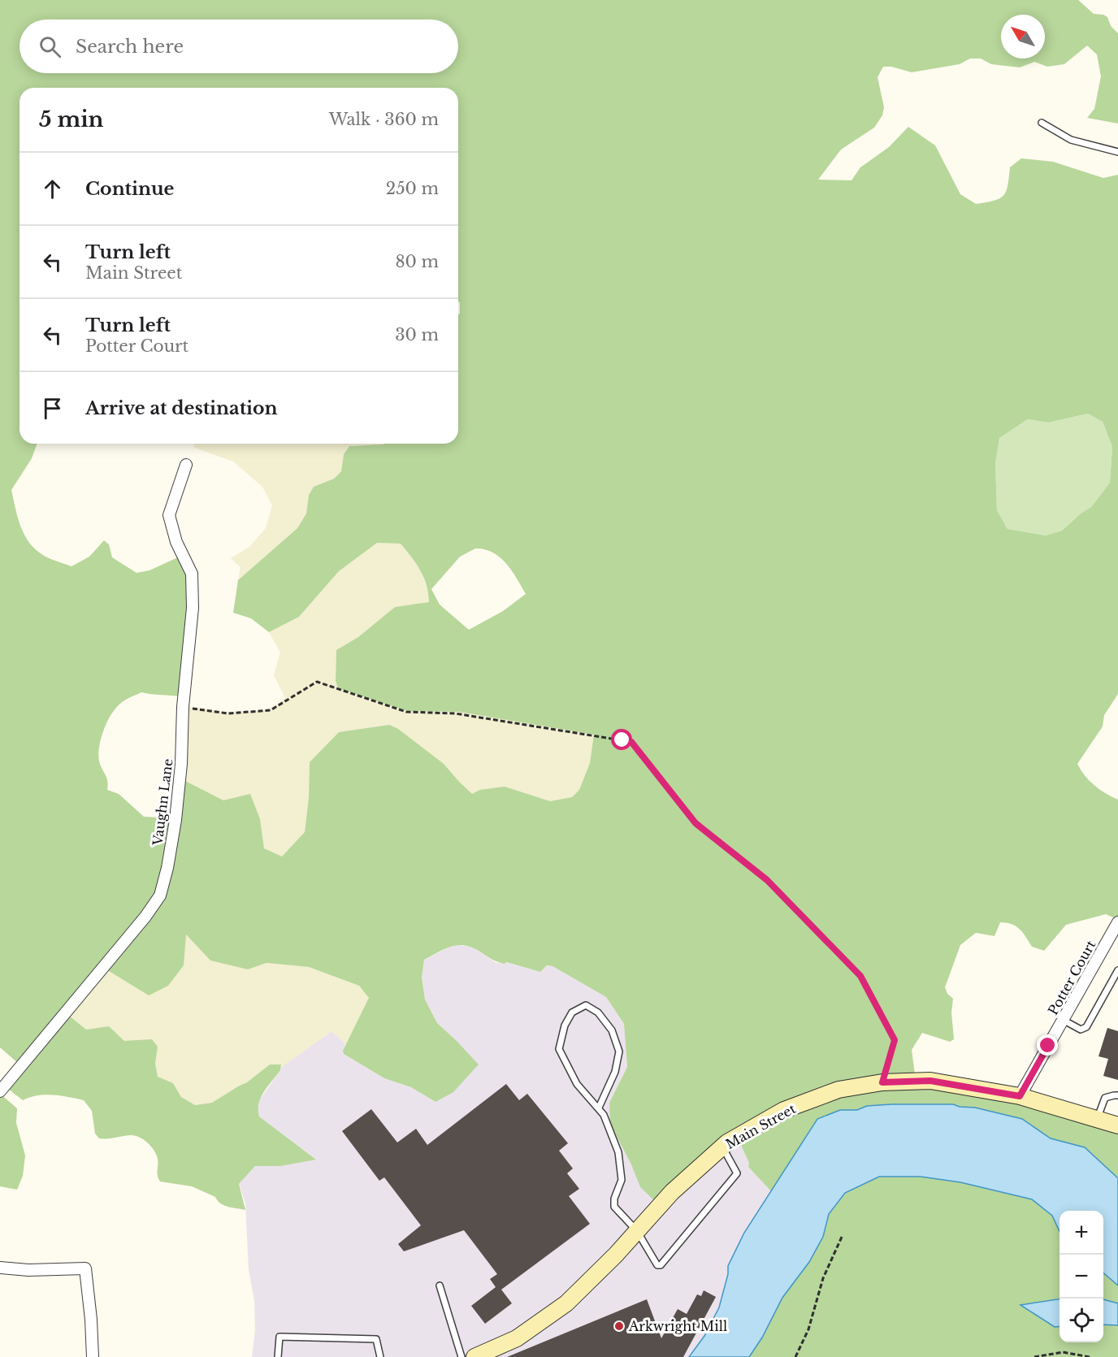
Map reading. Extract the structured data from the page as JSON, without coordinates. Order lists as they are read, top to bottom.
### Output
{
  "streets": {
    "main road": ["Main Street"],
    "street": ["Vaughn Lane", "Potter Court"]
  },
  "crossings": [
    ["Potter Court", "Main Street"]
  ],
  "places": ["Arkwright Mill"],
  "north": "top left",
  "page": {
    "search": "Search here",
    "heading": ["5 min", "Walk · 360 m"],
    "list": [
      ["Continue", "250 m"],
      ["Turn left", "Main Street", "80 m"],
      ["Turn left", "Potter Court", "30 m"],
      "Arrive at destination"
    ],
    "map_buttons": ["+", "−"]
  }
}
